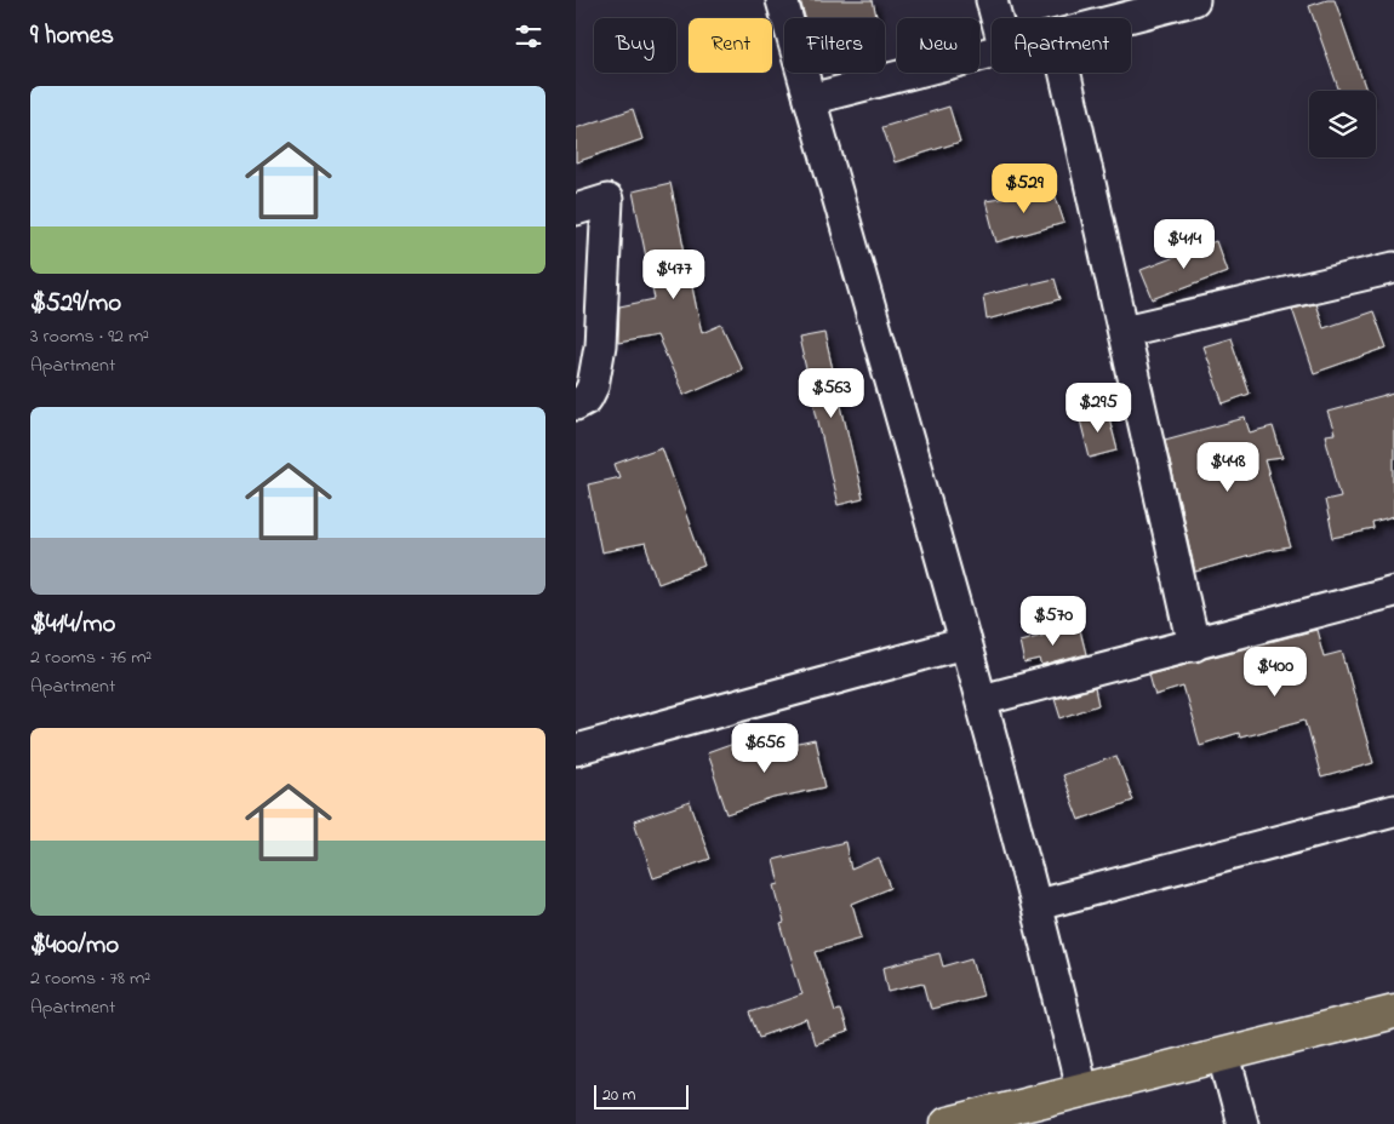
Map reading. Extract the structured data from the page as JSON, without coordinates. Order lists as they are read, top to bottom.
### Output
{
  "scale_bar": "20 m",
  "page": {
    "heading": "9 homes",
    "chip": [
      "Buy",
      "Rent",
      "Filters",
      "New",
      "Apartment"
    ],
    "list": [
      {
        "name": "$529/mo",
        "note": "3 rooms · 92 m² · Apartment"
      },
      {
        "name": "$414/mo",
        "note": "2 rooms · 76 m² · Apartment"
      },
      {
        "name": "$400/mo",
        "note": "2 rooms · 78 m² · Apartment"
      }
    ],
    "price": [
      "$529",
      "$414",
      "$477",
      "$563",
      "$295",
      "$448",
      "$570",
      "$400",
      "$656"
    ],
    "scale": "20 m"
  }
}
